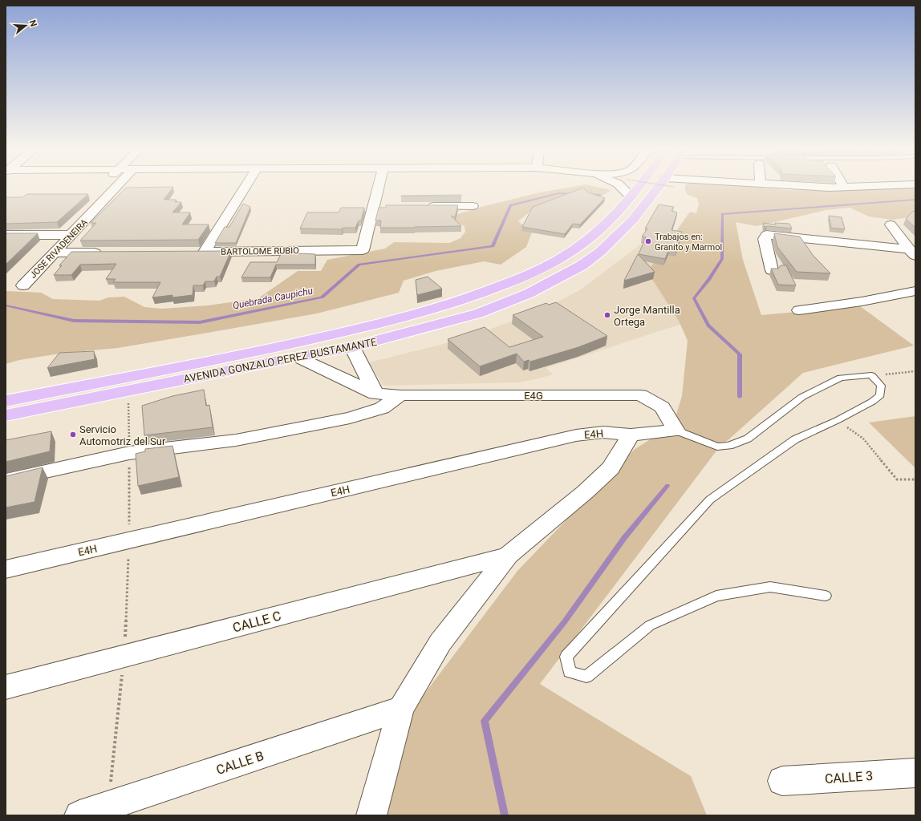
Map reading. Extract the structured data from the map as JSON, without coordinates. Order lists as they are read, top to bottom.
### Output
{
  "streets": {
    "main road": ["AVENIDA GONZALO PEREZ BUSTAMANTE"],
    "street": [
      "JOSE RIVADENEIRA",
      "BARTOLOME RUBIO",
      "E4G",
      "E4H",
      "CALLE C",
      "CALLE B",
      "CALLE 3"
    ]
  },
  "crossings": [
    ["AVENIDA GONZALO PEREZ BUSTAMANTE", "E4G"],
    ["E4G", "E4H"]
  ],
  "water": ["Quebrada Caupichu"],
  "places": ["Trabajos en: Granito y Marmol", "Jorge Mantilla Ortega", "Servicio Automotriz del Sur"],
  "north": "right"
}
